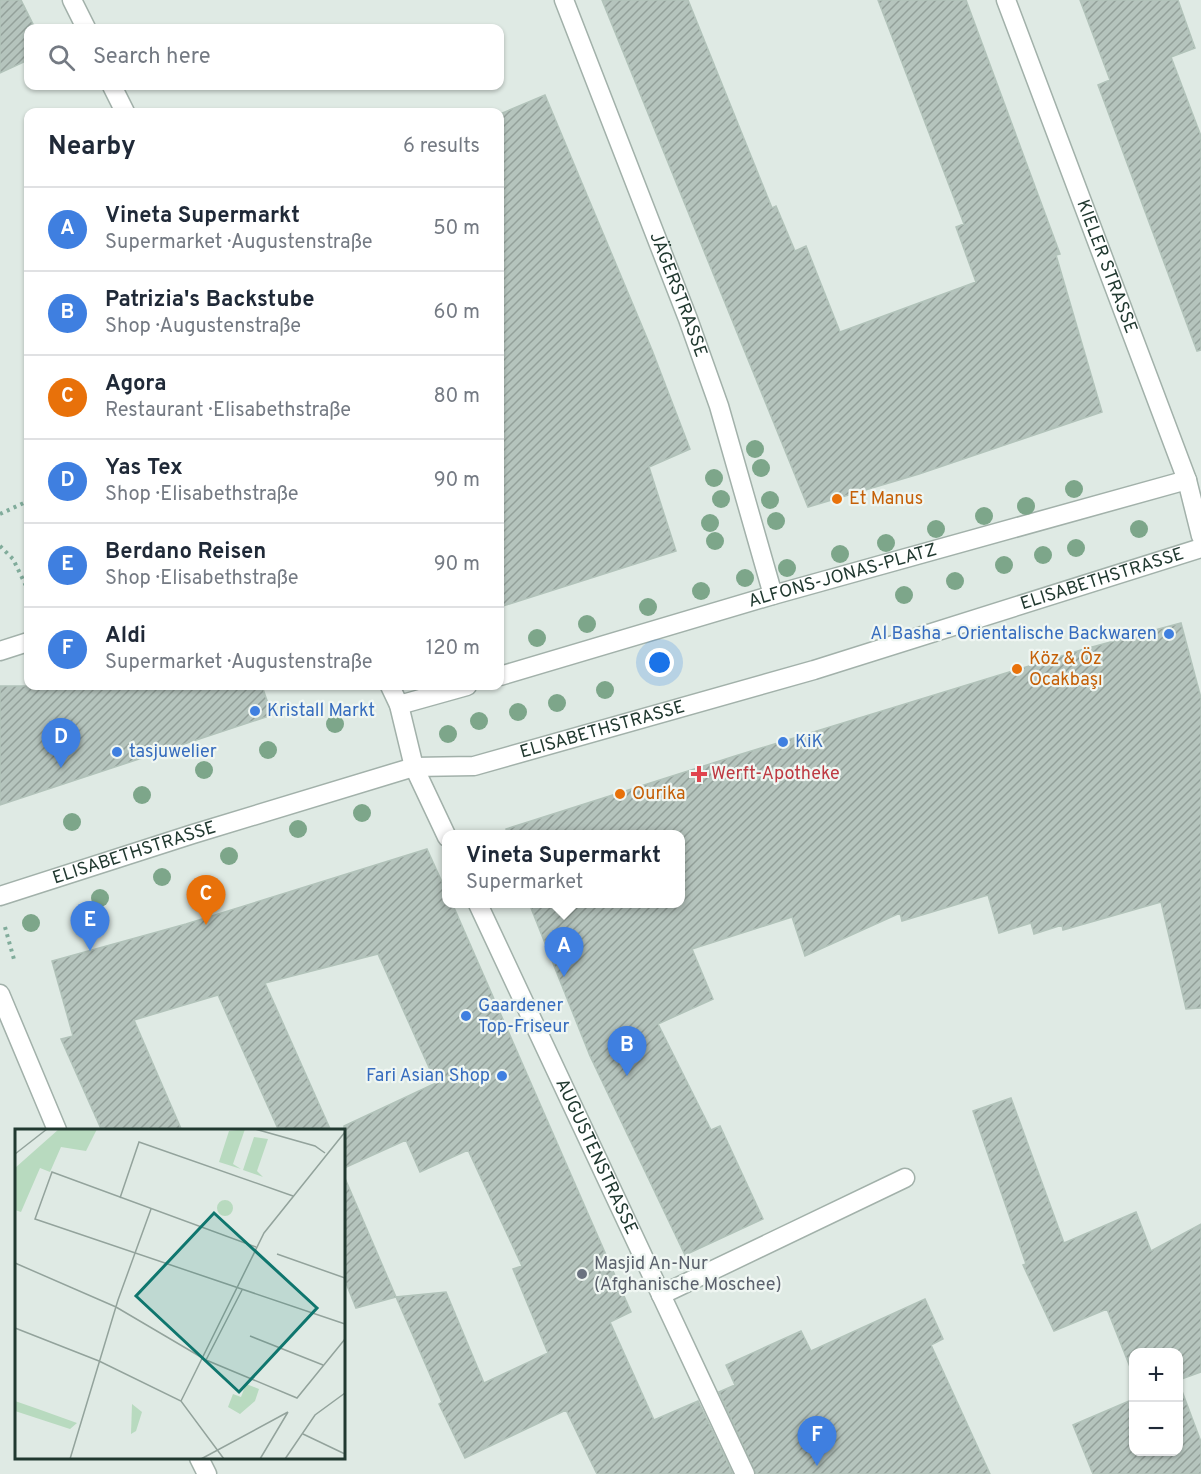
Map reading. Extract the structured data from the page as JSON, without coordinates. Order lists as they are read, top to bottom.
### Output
{
  "streets": {
    "street": [
      "KIELER STRASSE",
      "JÄGERSTRASSE",
      "ALFONS-JONAS-PLATZ",
      "ELISABETHSTRASSE",
      "AUGUSTENSTRASSE"
    ]
  },
  "crossings": [
    ["KIELER STRASSE", "ALFONS-JONAS-PLATZ"],
    ["JÄGERSTRASSE", "ALFONS-JONAS-PLATZ"]
  ],
  "places": {
    "other": [
      "Et Manus",
      "Al Basha - Orientalische Backwaren",
      "Köz & Öz Ocakbaşı",
      "Kristall Markt",
      "KiK",
      "tasjuwelier",
      "Ourika",
      "Gaardener Top-Friseur",
      "Fari Asian Shop",
      "Masjid An-Nur (Afghanische Moschee)"
    ],
    "health": ["Werft-Apotheke"]
  },
  "page": {
    "search": "Search here",
    "heading": ["Nearby", "6 results"],
    "list": [
      {
        "mark": "A",
        "name": "Vineta Supermarkt",
        "note": "Supermarket · Augustenstraße",
        "value": "50 m"
      },
      {
        "mark": "B",
        "name": "Patrizia's Backstube",
        "note": "Shop · Augustenstraße",
        "value": "60 m"
      },
      {
        "mark": "C",
        "name": "Agora",
        "note": "Restaurant · Elisabethstraße",
        "value": "80 m"
      },
      {
        "mark": "D",
        "name": "Yas Tex",
        "note": "Shop · Elisabethstraße",
        "value": "90 m"
      },
      {
        "mark": "E",
        "name": "Berdano Reisen",
        "note": "Shop · Elisabethstraße",
        "value": "90 m"
      },
      {
        "mark": "F",
        "name": "Aldi",
        "note": "Supermarket · Augustenstraße",
        "value": "120 m"
      }
    ],
    "pins": [
      "D",
      "C",
      "E",
      "A",
      "B",
      "F"
    ],
    "popup": ["Vineta Supermarkt", "Supermarket"],
    "map_buttons": ["+", "−"]
  }
}
